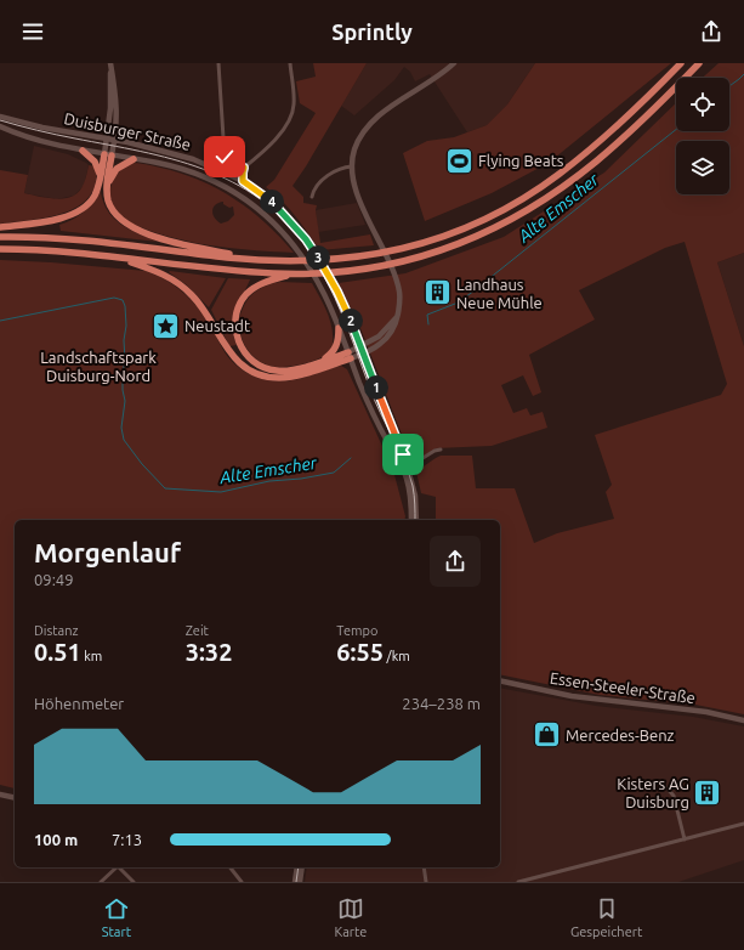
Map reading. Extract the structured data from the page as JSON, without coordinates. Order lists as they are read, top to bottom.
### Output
{
  "streets": {
    "main road": ["Duisburger Straße", "Essen-Steeler-Straße"]
  },
  "water": ["Alte Emscher"],
  "parks": ["Landschaftspark Duisburg-Nord"],
  "places": {
    "sports": ["Flying Beats"],
    "building": ["Landhaus Neue Mühle", "Kisters AG Duisburg"],
    "place": ["Neustadt"],
    "shop": ["Mercedes-Benz"]
  },
  "page": {
    "header": "Sprintly",
    "pins": [
      "4",
      "3",
      "2",
      "1"
    ],
    "heading": ["Morgenlauf", "09:49"],
    "stats": [
      ["Distanz", "0.51 km"],
      ["Zeit", "3:32"],
      ["Tempo", "6:55 /km"]
    ],
    "chart": ["Höhenmeter", "234–238 m"],
    "list": [
      {
        "name": "100 m",
        "note": "7:13"
      }
    ],
    "tabs": ["Start", "Karte", "Gespeichert"]
  }
}
